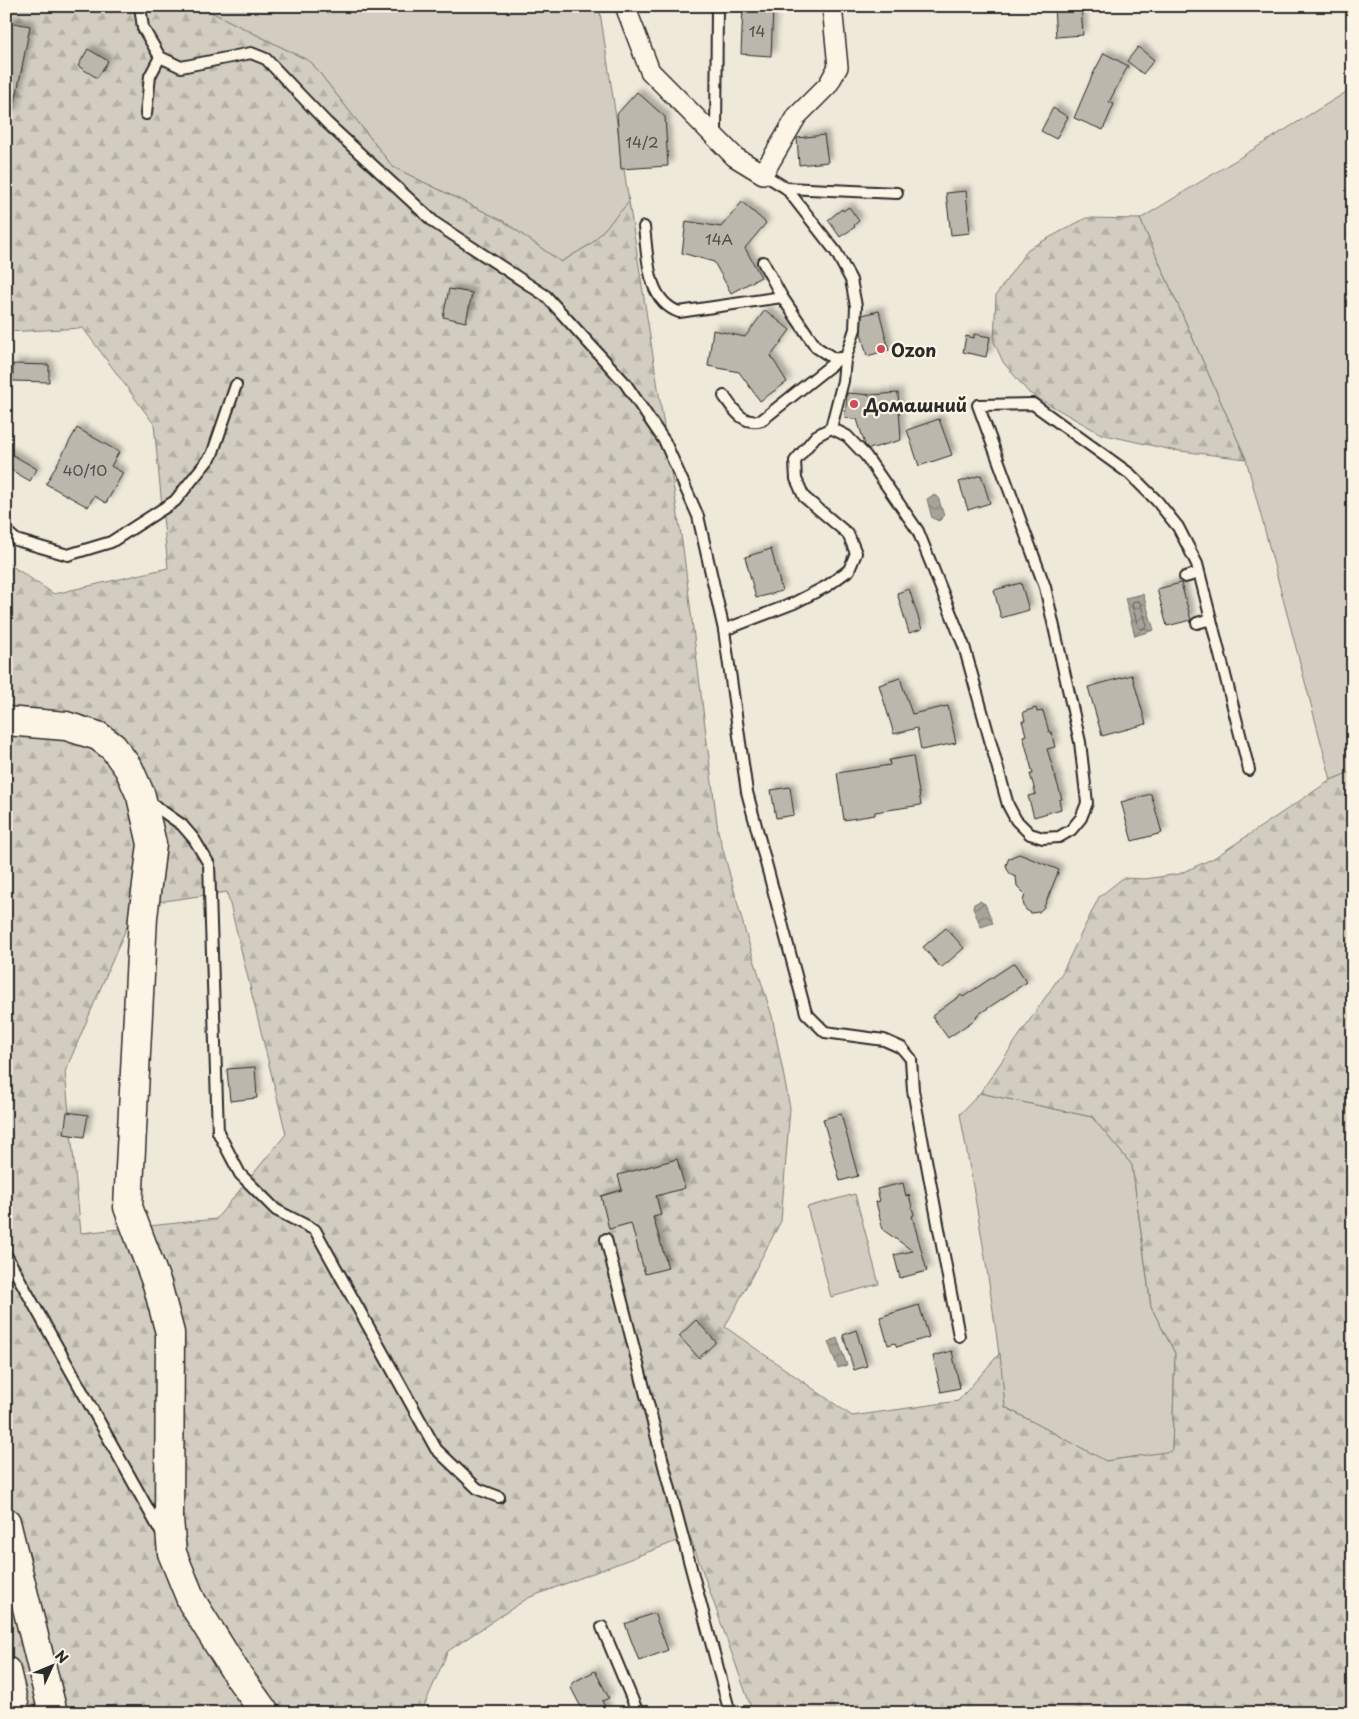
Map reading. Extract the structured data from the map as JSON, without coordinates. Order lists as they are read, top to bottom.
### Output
{
  "places": ["Ozon", "Домашний"],
  "house_numbers": [
    "14",
    "14/2",
    "14А",
    "40/10"
  ],
  "north": "top right"
}
